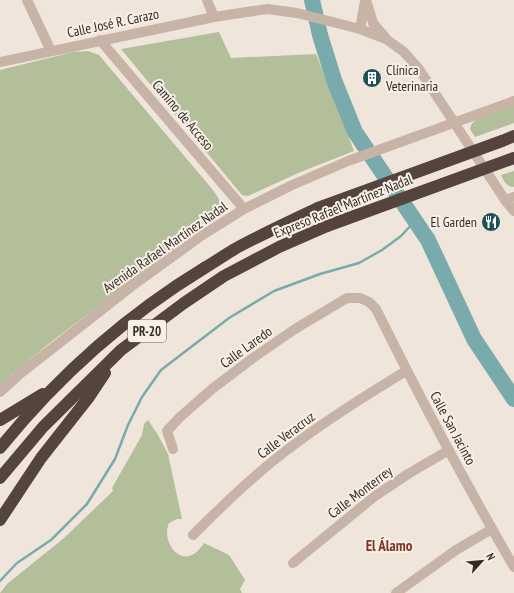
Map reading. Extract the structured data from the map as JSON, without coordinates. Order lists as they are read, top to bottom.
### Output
{
  "streets": {
    "highway": ["Expreso Rafael Martínez Nadal", "PR-20"],
    "street": [
      "Calle José R. Carazo",
      "Camino de Acceso",
      "Avenida Rafael Martínez Nadal",
      "Calle Laredo",
      "Calle San Jacinto",
      "Calle Veracruz",
      "Calle Monterrey"
    ]
  },
  "crossings": [
    ["Calle José R. Carazo", "Camino de Acceso"],
    ["Calle José R. Carazo", "Avenida Rafael Martínez Nadal"],
    ["Camino de Acceso", "Avenida Rafael Martínez Nadal"],
    ["Calle Laredo", "Calle San Jacinto"],
    ["Calle San Jacinto", "Calle Veracruz"],
    ["Calle San Jacinto", "Calle Monterrey"]
  ],
  "districts": ["El Álamo"],
  "places": {
    "building": ["Clínica Veterinaria"],
    "restaurant": ["El Garden"]
  },
  "north": "top right"
}
